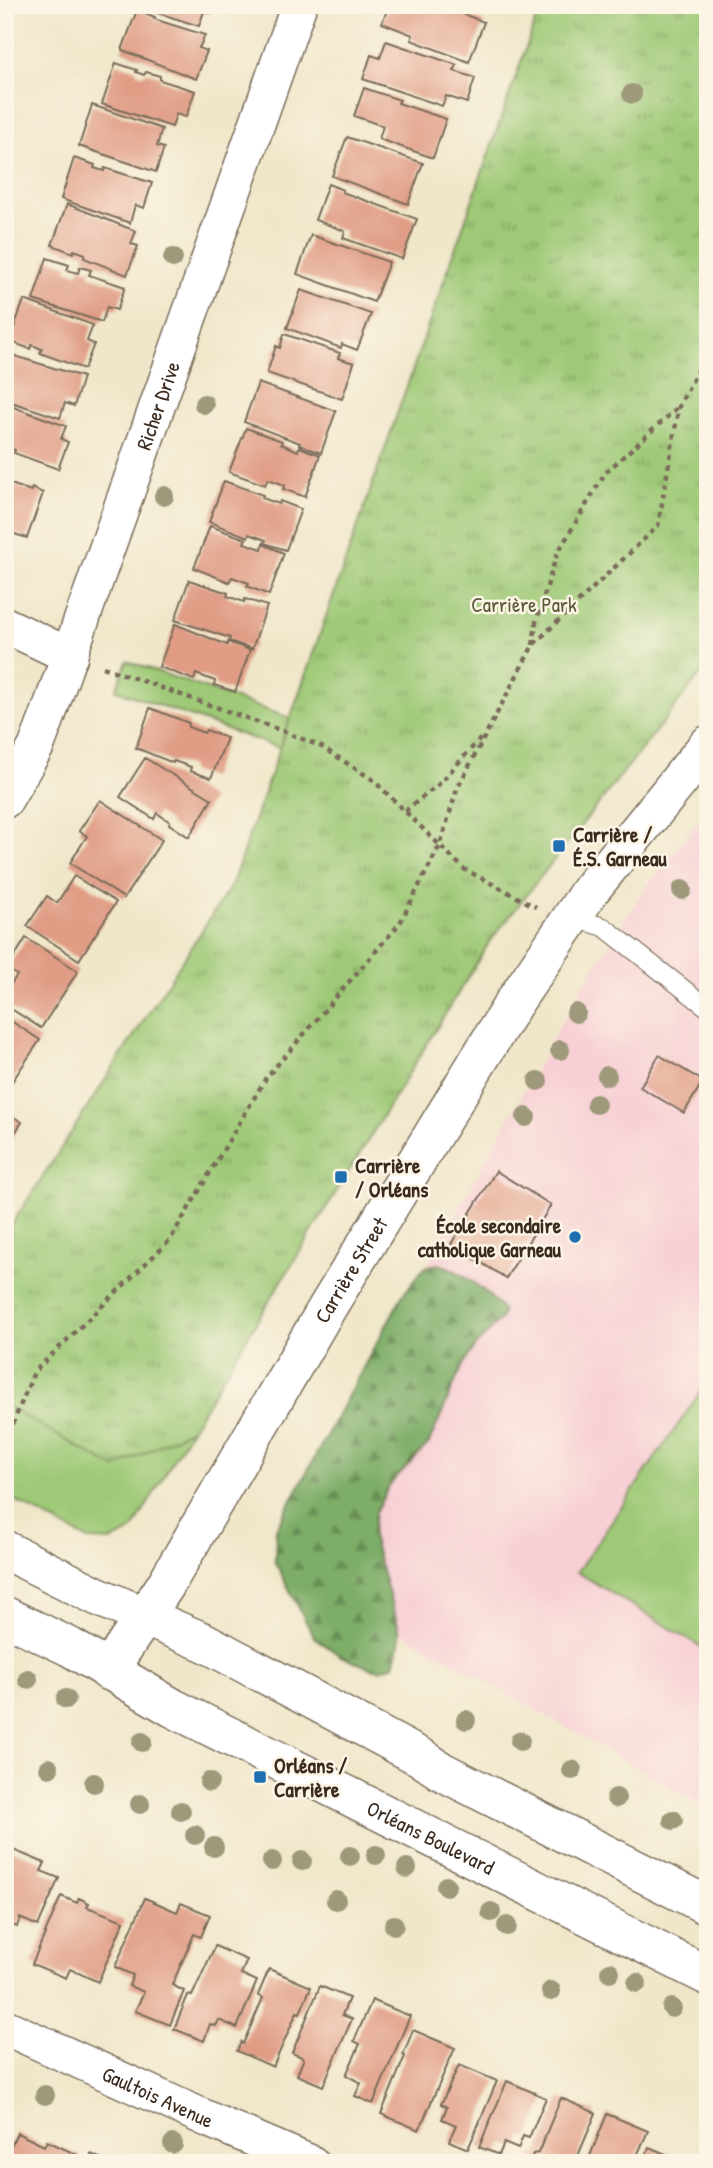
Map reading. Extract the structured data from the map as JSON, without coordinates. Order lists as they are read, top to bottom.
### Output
{
  "streets": {
    "main road": ["Carrière Street", "Orléans Boulevard"],
    "street": ["Richer Drive", "Gaultois Avenue"]
  },
  "crossings": [
    ["Carrière Street", "Orléans Boulevard"]
  ],
  "parks": ["Carrière Park"],
  "places": {
    "transit": ["Carrière / É.S. Garneau", "Carrière / Orléans", "Orléans / Carrière"],
    "other": ["École secondaire catholique Garneau"]
  }
}
